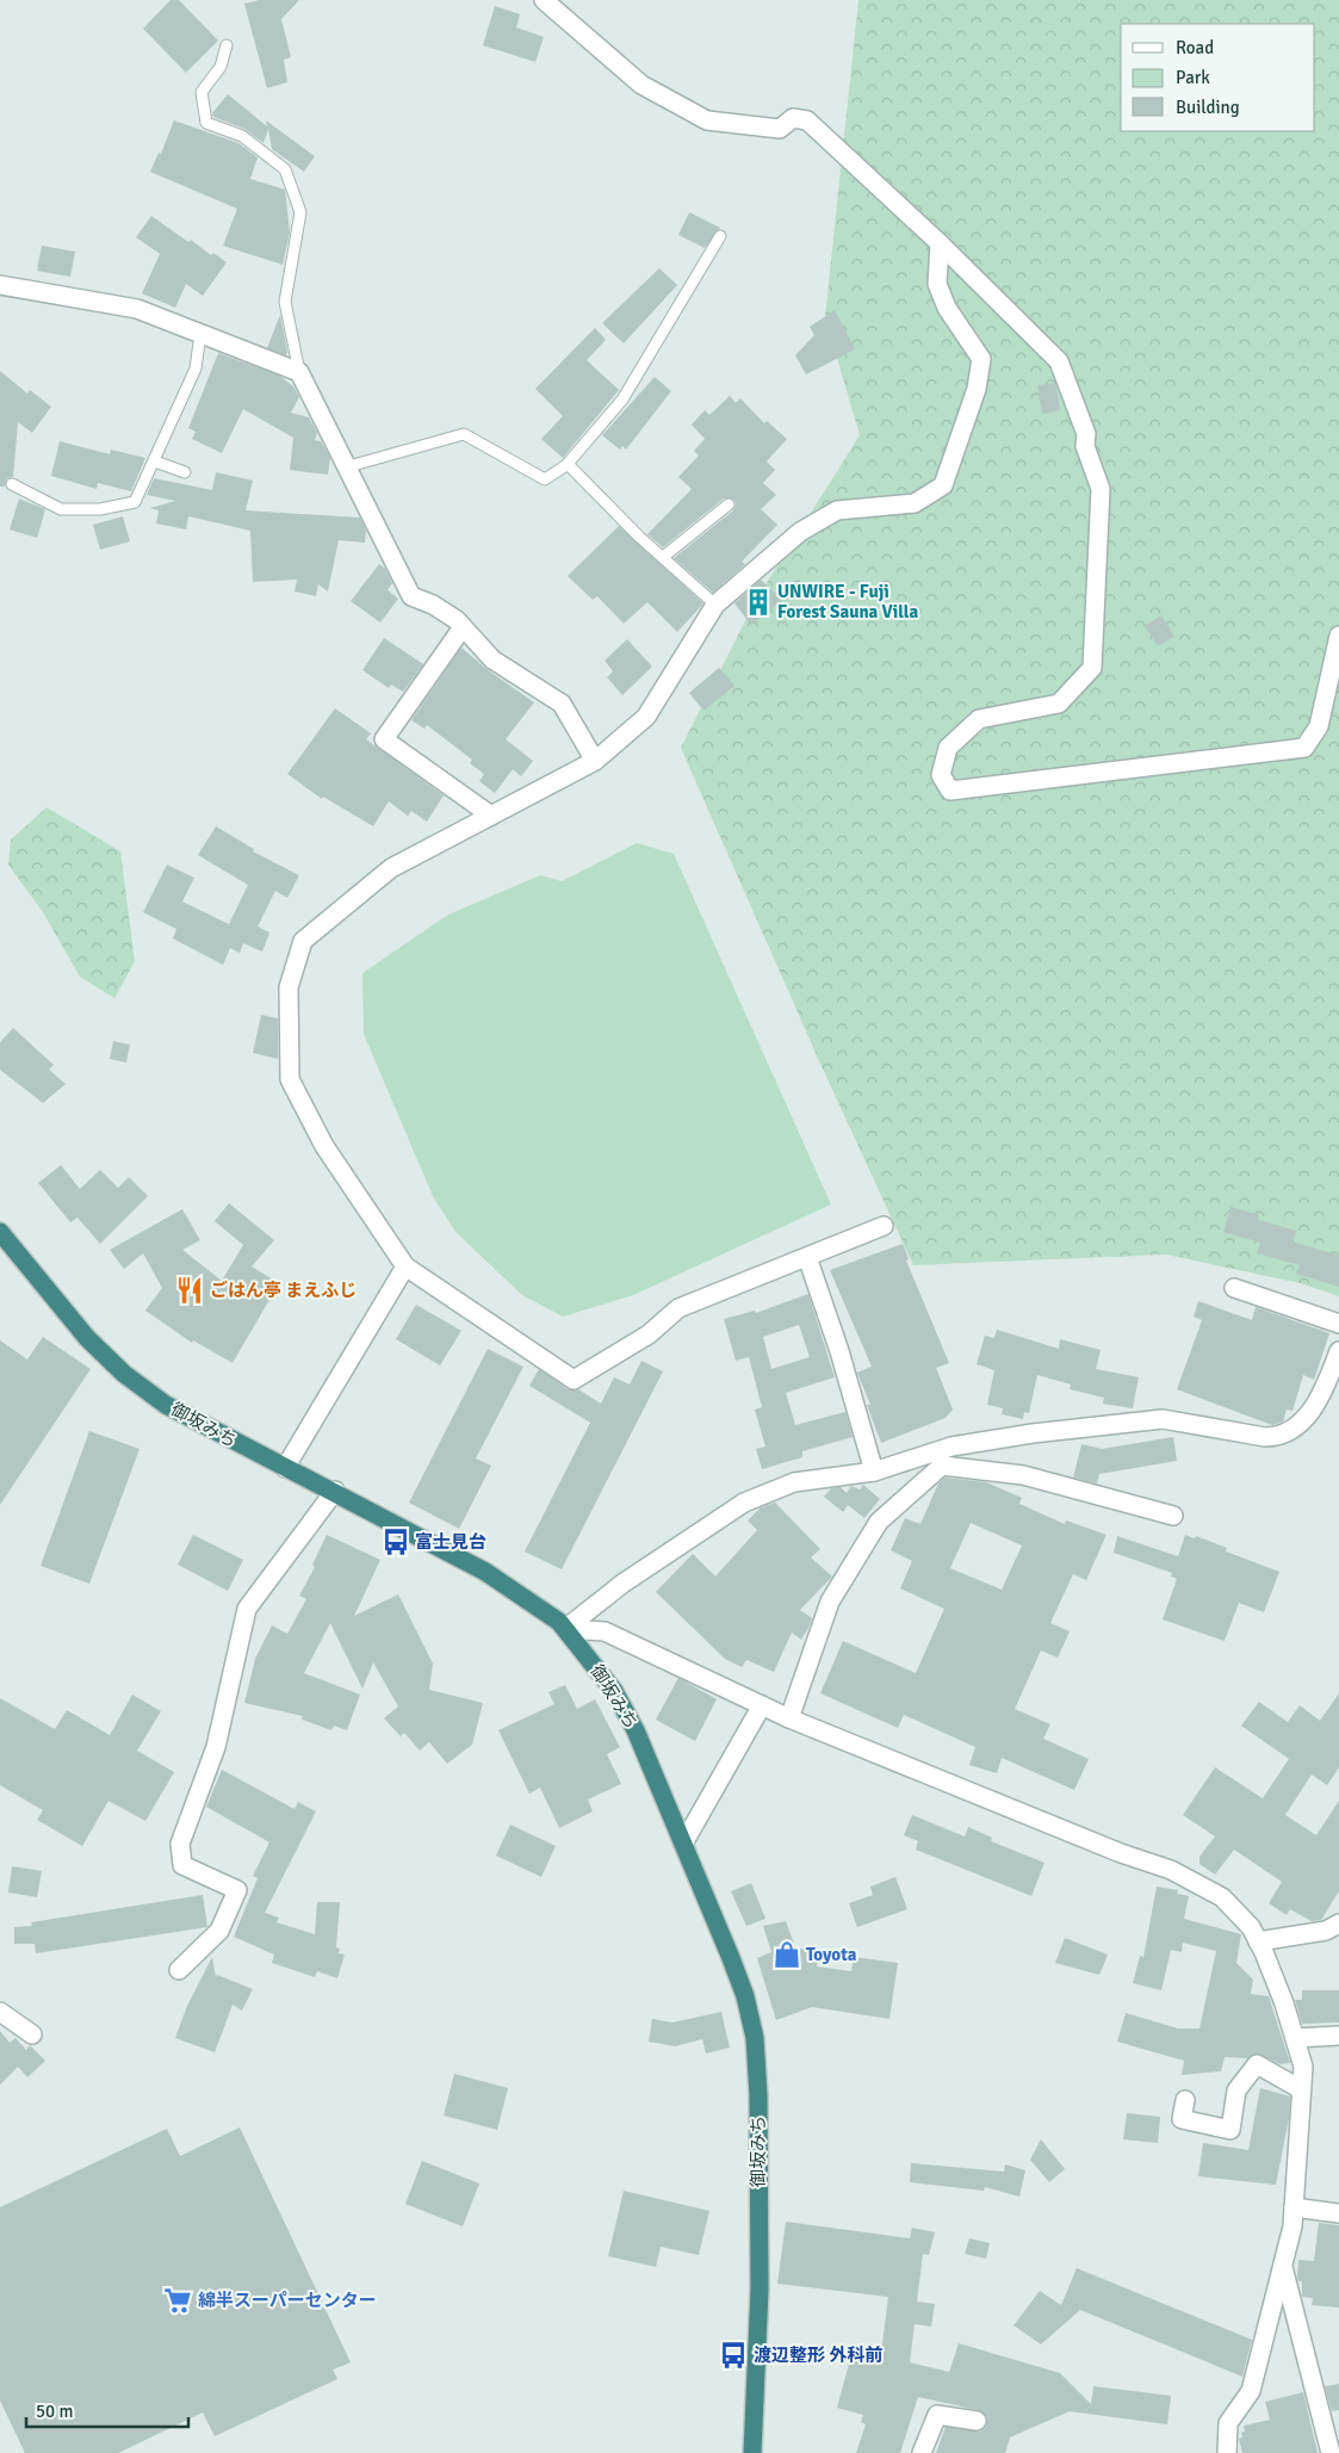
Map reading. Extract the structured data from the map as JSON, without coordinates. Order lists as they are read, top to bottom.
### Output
{
  "streets": {
    "highway": ["御坂みち"]
  },
  "places": {
    "building": ["UNWIRE - Fuji Forest Sauna Villa"],
    "restaurant": ["ごはん亭 まえふじ"],
    "bus stop": ["富士見台", "渡辺整形 外科前"],
    "shop": ["Toyota"],
    "supermarket": ["綿半スーパーセンター"]
  },
  "legend": ["Road", "Park", "Building"],
  "scale_bar": "50 m"
}
